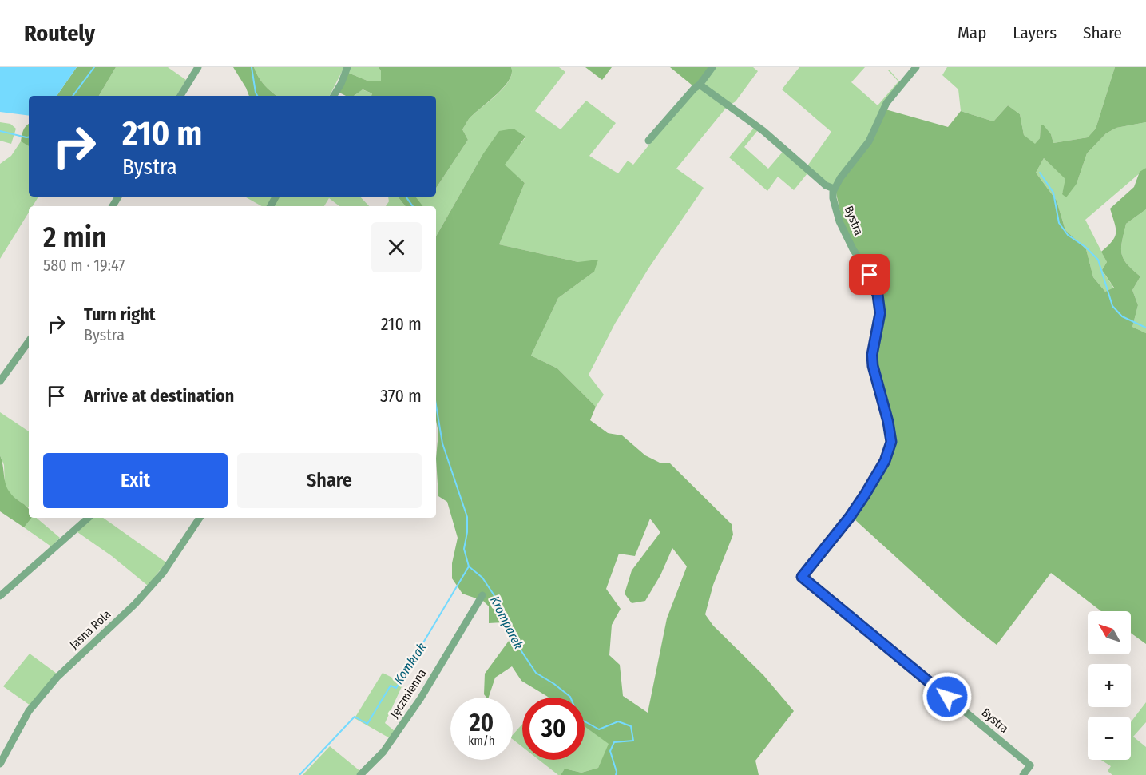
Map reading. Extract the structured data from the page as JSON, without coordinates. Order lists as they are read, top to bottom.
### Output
{
  "streets": {
    "street": ["Bystra", "Jasna Rola", "Jęczmienna"]
  },
  "water": ["Kromparek", "Komkrak"],
  "north": "top left",
  "page": {
    "header": "Routely",
    "nav": ["Map", "Layers", "Share"],
    "turn": ["210 m", "Bystra"],
    "heading": ["2 min", "580 m · 19:47"],
    "list": [
      {
        "name": "Turn right",
        "note": "Bystra",
        "value": "210 m"
      },
      {
        "name": "Arrive at destination",
        "value": "370 m"
      }
    ],
    "buttons": ["Exit", "Share"],
    "map_buttons": ["+", "−"],
    "speed": "20 km/h",
    "limit": "30"
  }
}
